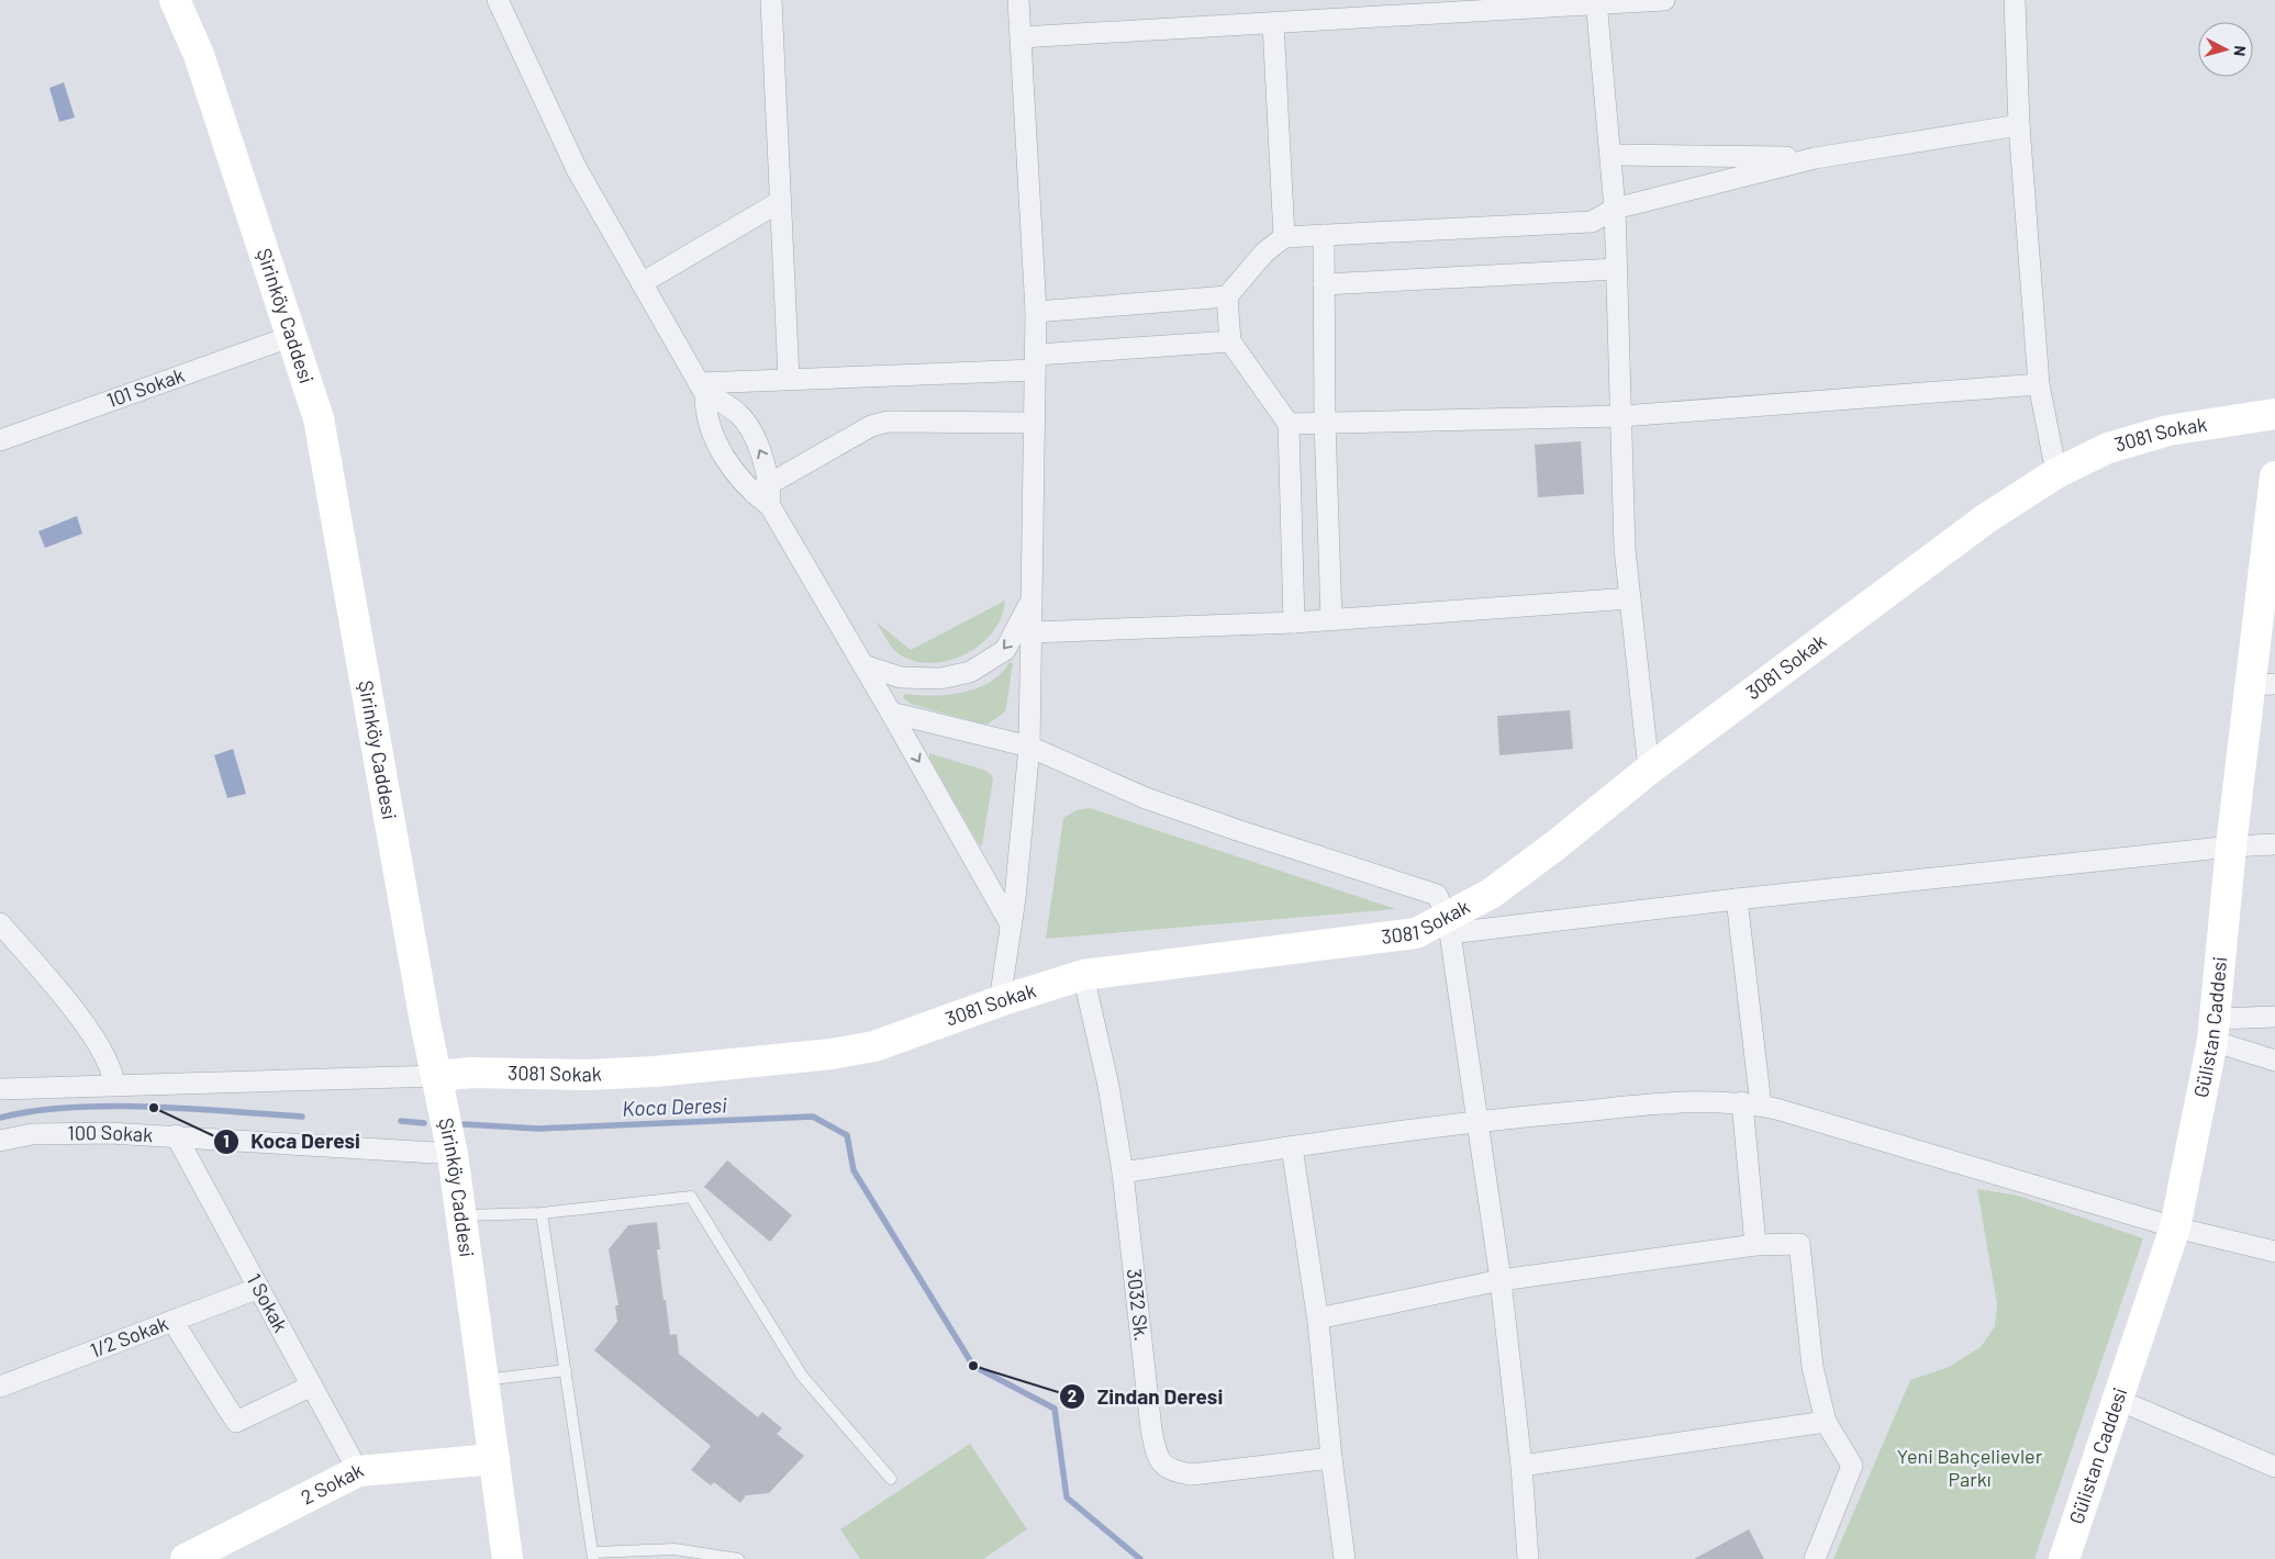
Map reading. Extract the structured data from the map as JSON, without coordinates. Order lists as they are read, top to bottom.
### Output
{
  "streets": {
    "street": [
      "Şirinköy Caddesi",
      "101 Sokak",
      "3081 Sokak",
      "Gülistan Caddesi",
      "100 Sokak",
      "1 Sokak",
      "3032 Sk.",
      "1/2 Sokak",
      "2 Sokak"
    ]
  },
  "crossings": [
    ["Şirinköy Caddesi", "101 Sokak"],
    ["Şirinköy Caddesi", "3081 Sokak"],
    ["Şirinköy Caddesi", "100 Sokak"],
    ["Şirinköy Caddesi", "2 Sokak"],
    ["3081 Sokak", "3032 Sk."],
    ["100 Sokak", "1 Sokak"],
    ["1 Sokak", "1/2 Sokak"],
    ["1 Sokak", "2 Sokak"]
  ],
  "water": ["Koca Deresi"],
  "parks": ["Yeni Bahçelievler Parkı"],
  "places": ["Koca Deresi", "Zindan Deresi"],
  "north": "right"
}
